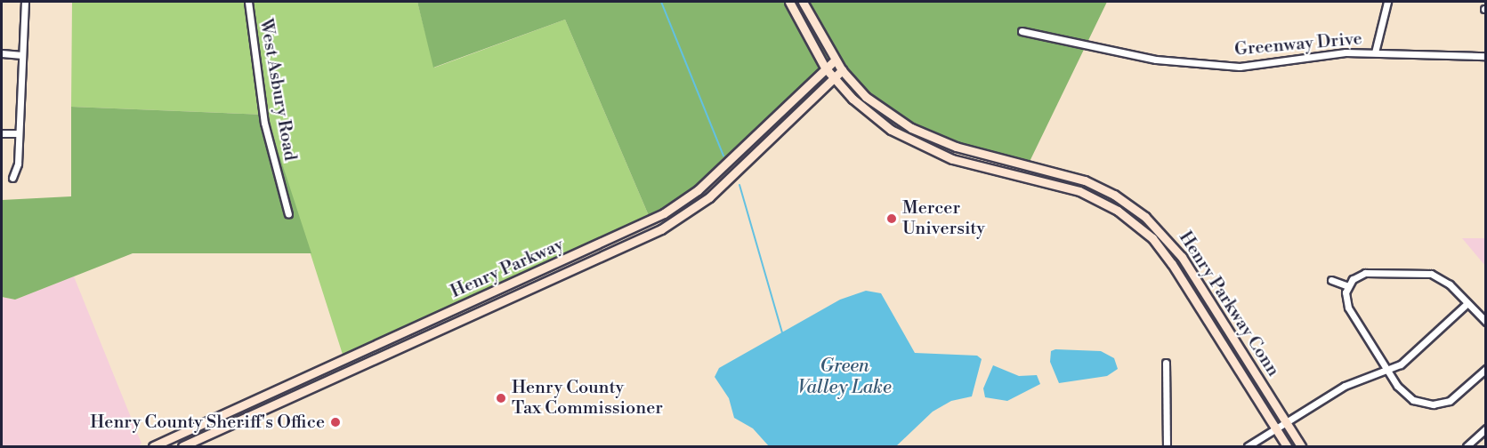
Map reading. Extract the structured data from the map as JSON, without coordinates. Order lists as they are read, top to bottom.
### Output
{
  "streets": {
    "street": [
      "Greenway Drive",
      "West Asbury Road",
      "Henry Parkway",
      "Henry Parkway Conn"
    ]
  },
  "crossings": [
    ["Henry Parkway", "Henry Parkway Conn"]
  ],
  "water": ["Green Valley Lake"],
  "places": ["Mercer University", "Henry County Tax Commissioner", "Henry County Sheriff's Office"]
}
